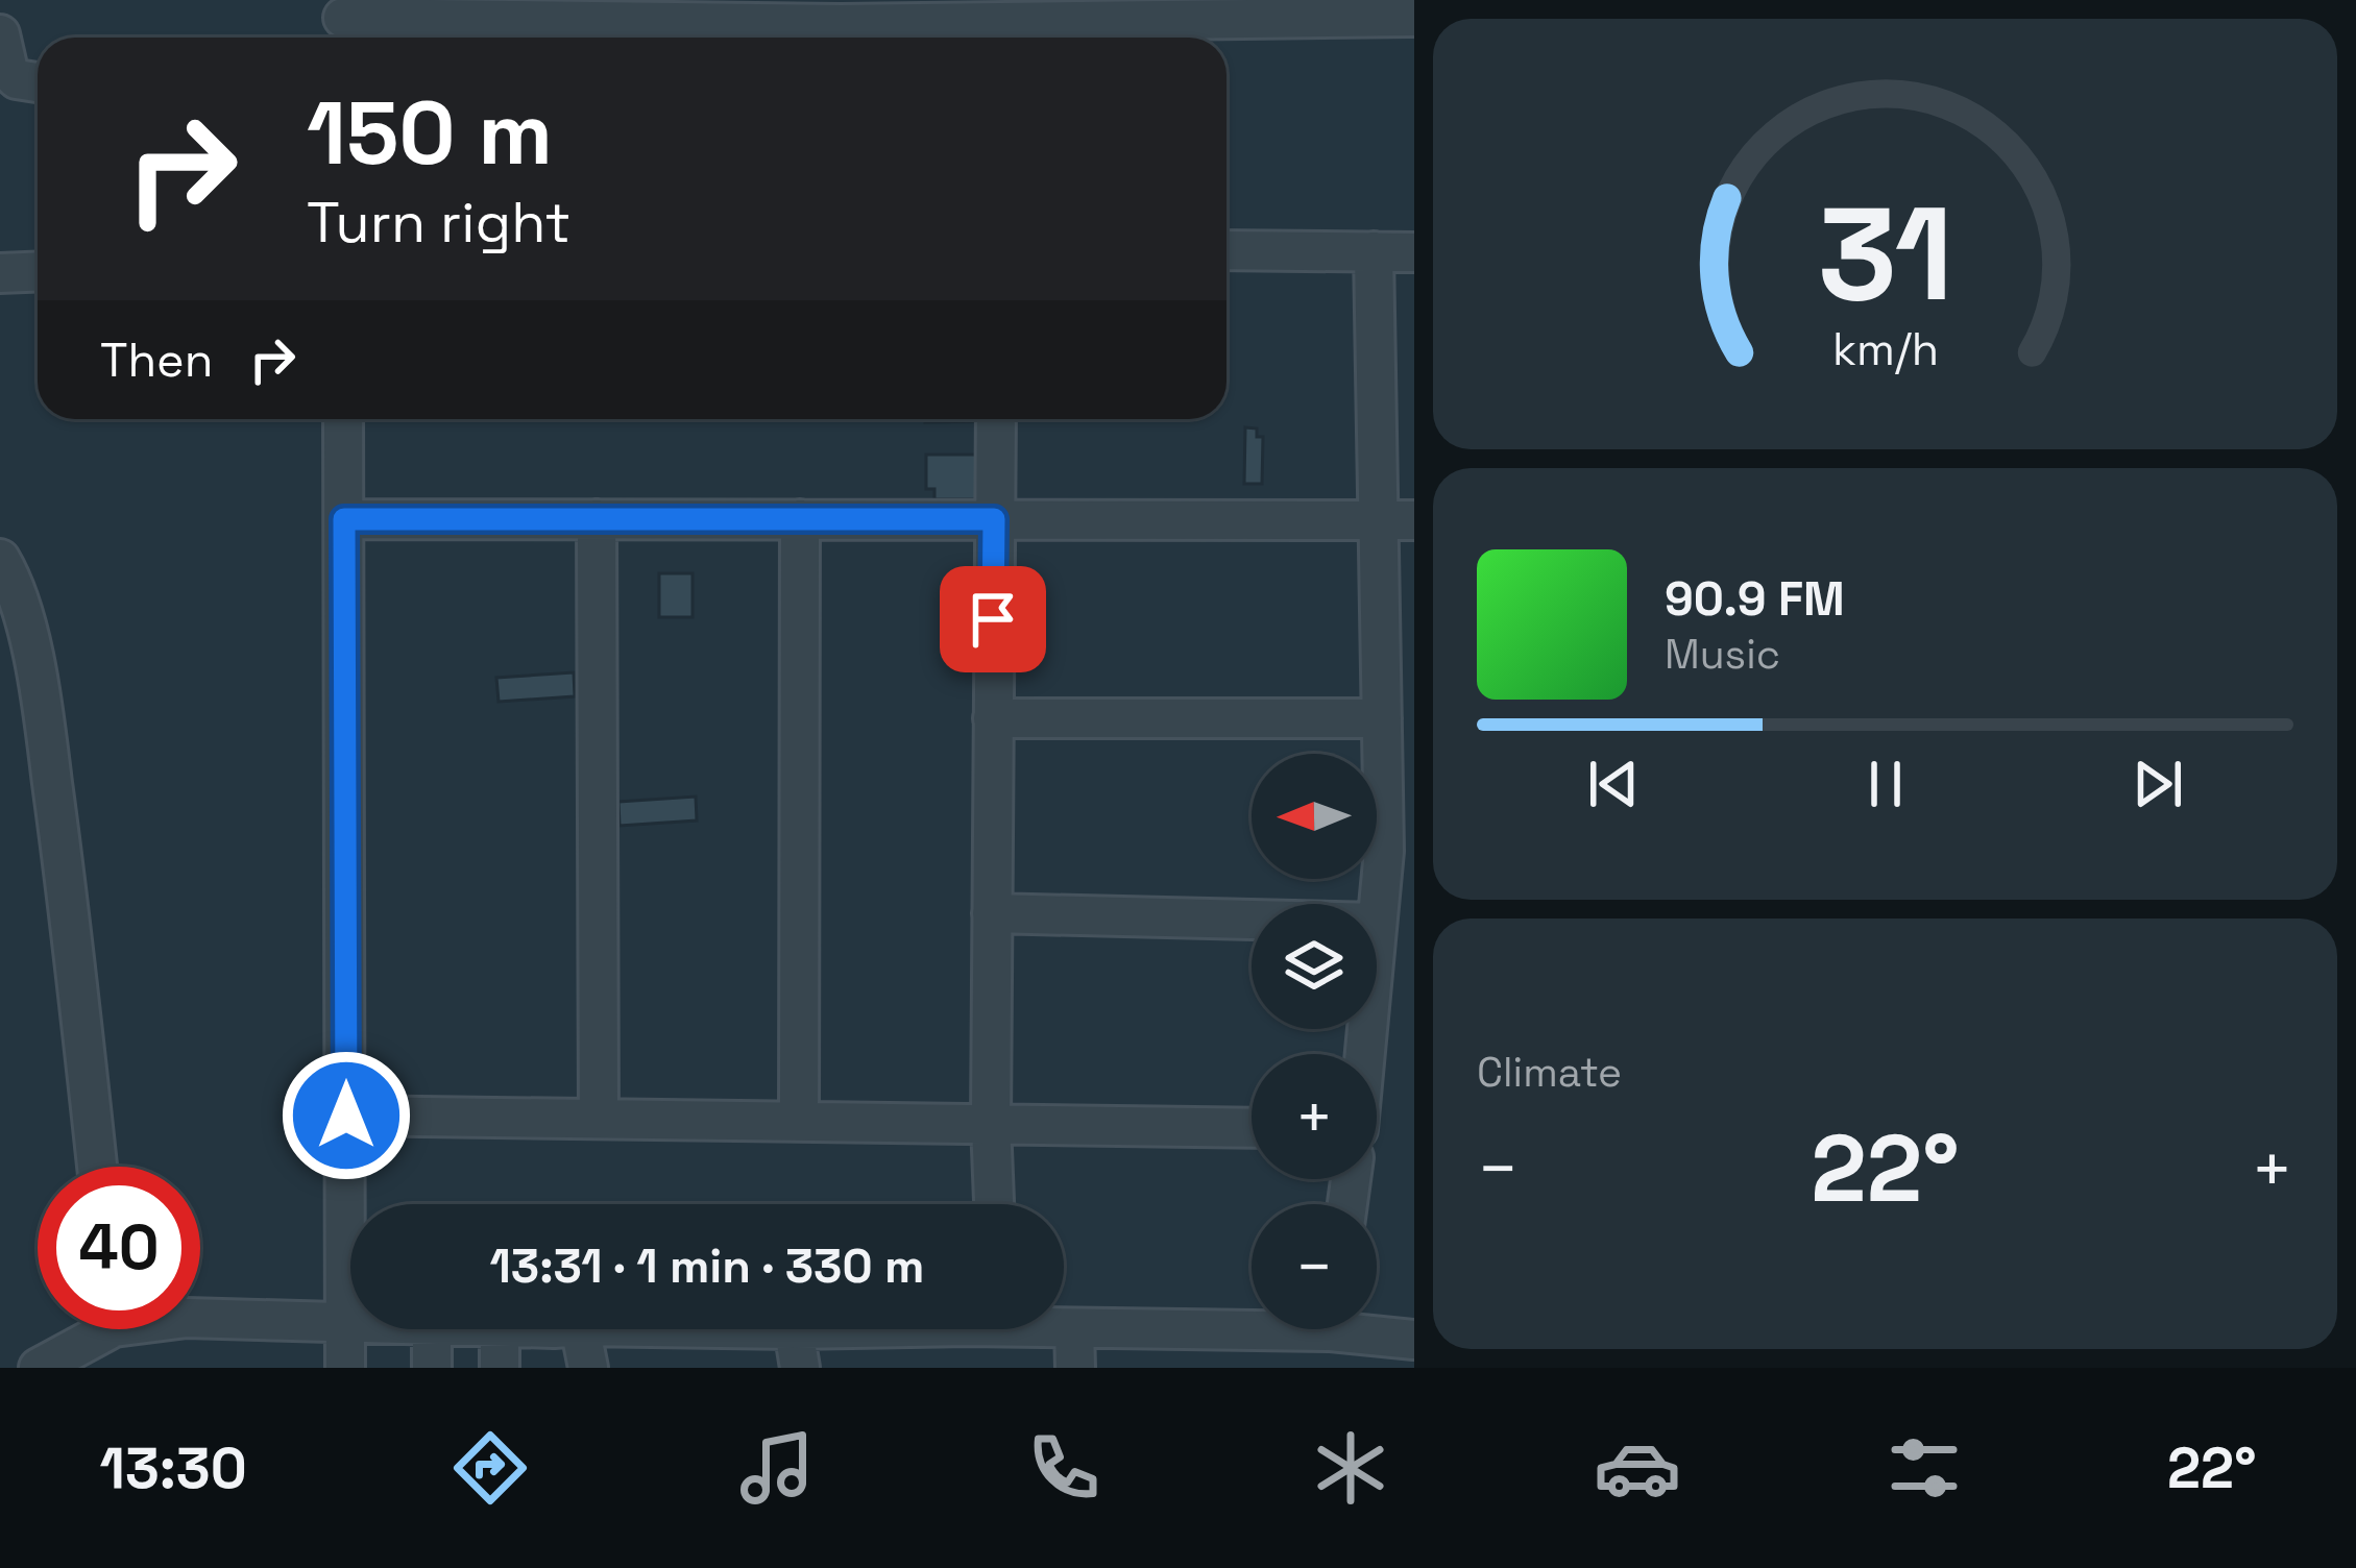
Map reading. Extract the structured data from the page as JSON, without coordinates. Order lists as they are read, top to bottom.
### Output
{
  "north": "left",
  "page": {
    "turn": ["150 m", "Turn right"],
    "then": "Then",
    "song": ["90.9 FM", "Music"],
    "map_buttons": ["+", "−"],
    "tile": "Climate",
    "heat": ["−", "22°", "+"],
    "limit": "40",
    "trip": "13:31 · 1 min · 330 m",
    "tabs": ["13:30", "22°"],
    "gauge": ["31", "km/h"]
  }
}
